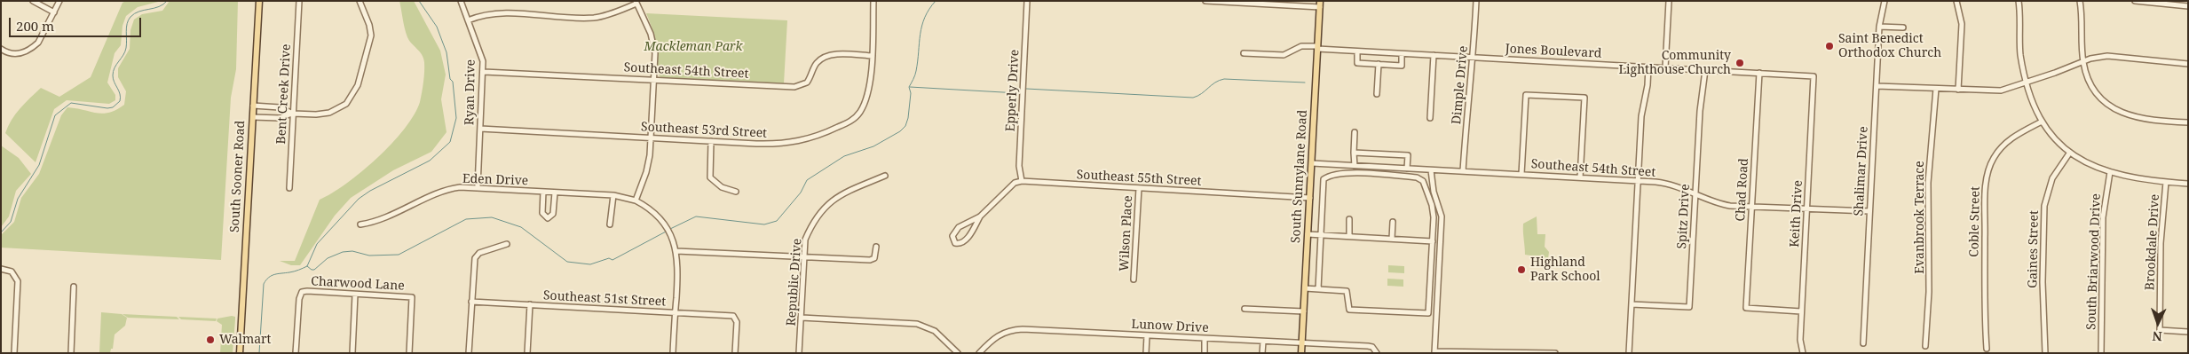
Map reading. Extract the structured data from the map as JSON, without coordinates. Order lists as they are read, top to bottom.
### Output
{
  "streets": {
    "main road": ["South Sooner Road", "South Sunnylane Road"],
    "street": [
      "Jones Boulevard",
      "Southeast 54th Street",
      "Dimple Drive",
      "Epperly Drive",
      "Ryan Drive",
      "Bent Creek Drive",
      "Southeast 53rd Street",
      "Shalimar Drive",
      "Southeast 55th Street",
      "Eden Drive",
      "Chad Road",
      "Keith Drive",
      "Spitz Drive",
      "Evanbrook Terrace",
      "Coble Street",
      "Wilson Place",
      "Brookdale Drive",
      "Gaines Street",
      "South Briarwood Drive",
      "Republic Drive",
      "Charwood Lane",
      "Southeast 51st Street",
      "Lunow Drive"
    ]
  },
  "crossings": [
    ["Jones Boulevard", "Dimple Drive"],
    ["Jones Boulevard", "South Sunnylane Road"],
    ["Jones Boulevard", "Chad Road"],
    ["Jones Boulevard", "Keith Drive"],
    ["Jones Boulevard", "Spitz Drive"],
    ["Southeast 54th Street", "Dimple Drive"],
    ["Southeast 54th Street", "Ryan Drive"],
    ["Southeast 54th Street", "Southeast 53rd Street"],
    ["Southeast 54th Street", "Shalimar Drive"],
    ["Southeast 54th Street", "South Sunnylane Road"],
    ["Southeast 54th Street", "Chad Road"],
    ["Southeast 54th Street", "Keith Drive"],
    ["Southeast 54th Street", "Spitz Drive"],
    ["Epperly Drive", "Southeast 55th Street"],
    ["Ryan Drive", "Southeast 53rd Street"],
    ["Ryan Drive", "Eden Drive"],
    ["South Sunnylane Road", "Southeast 55th Street"],
    ["South Sunnylane Road", "Lunow Drive"],
    ["Southeast 55th Street", "Wilson Place"],
    ["Chad Road", "Keith Drive"]
  ],
  "parks": ["Mackleman Park"],
  "places": [
    "Saint Benedict Orthodox Church",
    "Community Lighthouse Church",
    "Highland Park School",
    "Walmart"
  ],
  "scale_bar": "200 m",
  "north": "bottom"
}
